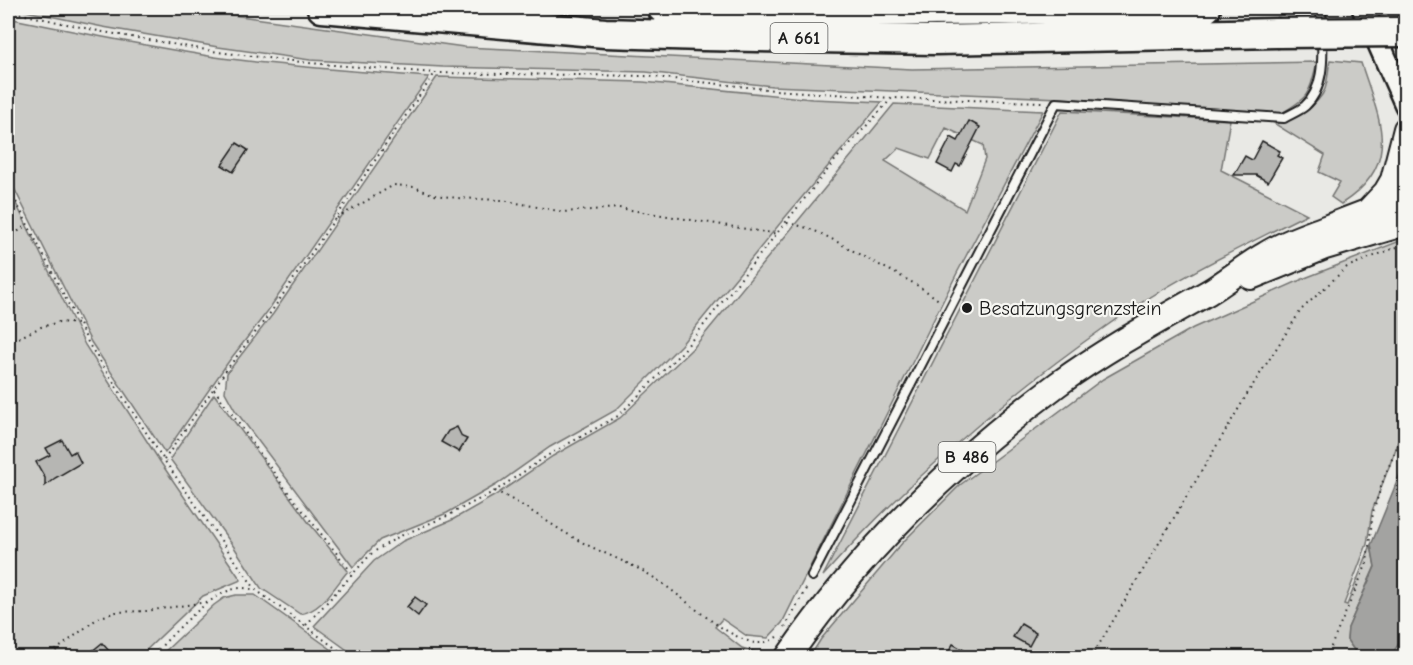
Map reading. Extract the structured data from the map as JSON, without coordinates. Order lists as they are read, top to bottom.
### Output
{
  "streets": {
    "highway": ["A 661"],
    "main road": ["B 486"]
  },
  "places": ["Besatzungsgrenzstein"]
}
